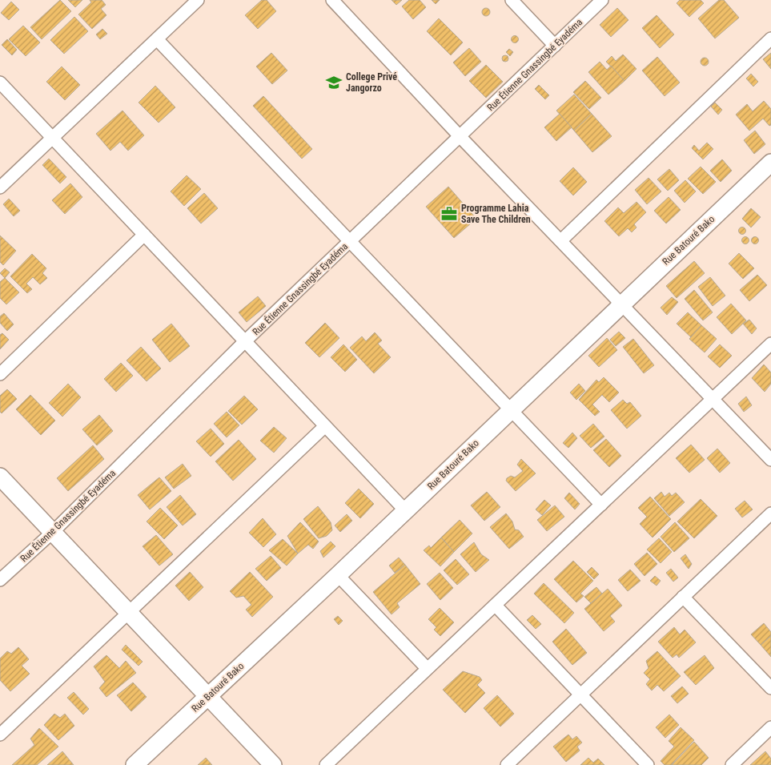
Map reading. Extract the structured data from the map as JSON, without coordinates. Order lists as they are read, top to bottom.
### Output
{
  "streets": {
    "main road": ["Rue Batouré Bako"],
    "street": ["Rue Étienne Gnassingbé Eyadéma"]
  },
  "places": {
    "school or university": ["College Privé Jangorzo"],
    "office": ["Programme Lahia Save The Children"]
  }
}
